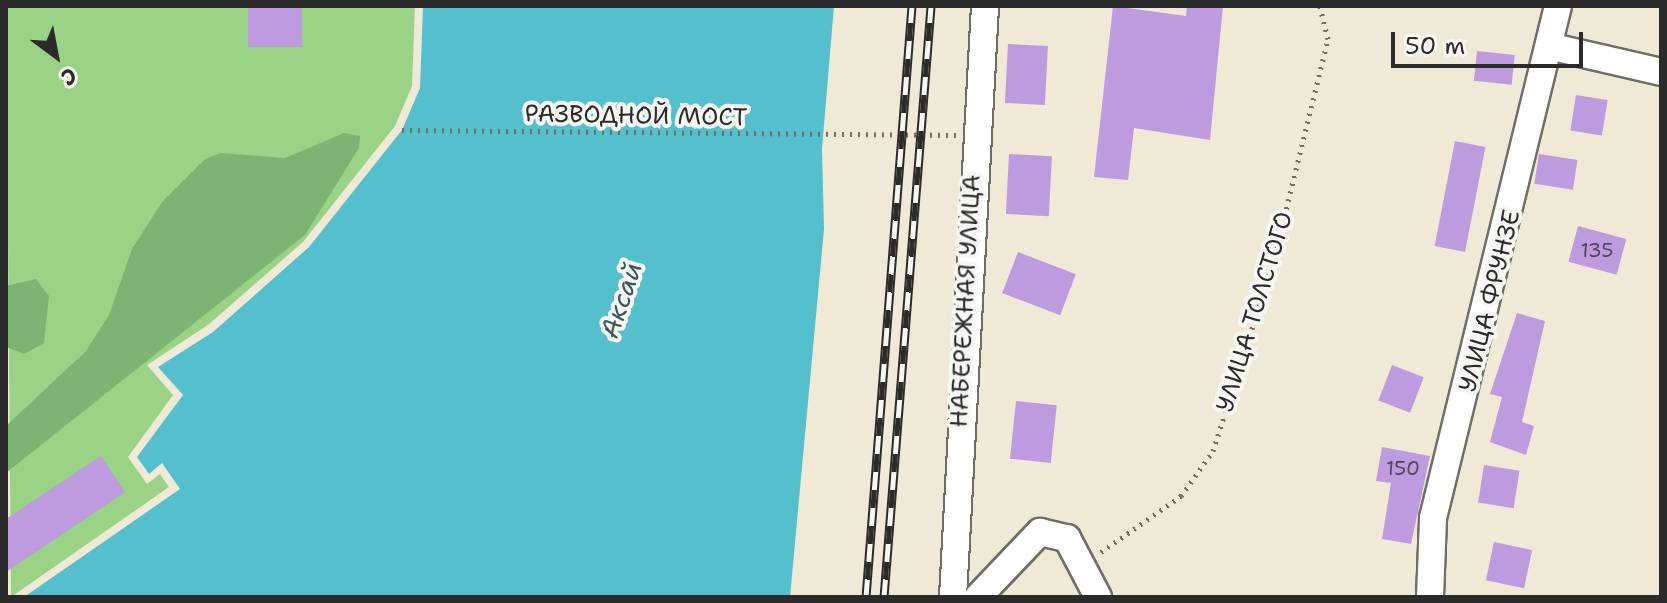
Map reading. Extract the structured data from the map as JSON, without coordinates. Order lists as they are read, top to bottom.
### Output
{
  "streets": {
    "street": ["НАБЕРЕЖНАЯ УЛИЦА", "УЛИЦА ФРУНЗЕ"],
    "path": ["РАЗВОДНОЙ МОСТ", "УЛИЦА ТОЛСТОГО"]
  },
  "crossings": [
    ["РАЗВОДНОЙ МОСТ", "НАБЕРЕЖНАЯ УЛИЦА"]
  ],
  "water": ["Аксай"],
  "house_numbers": ["135", "150"],
  "scale_bar": "50 m",
  "north": "bottom right"
}
